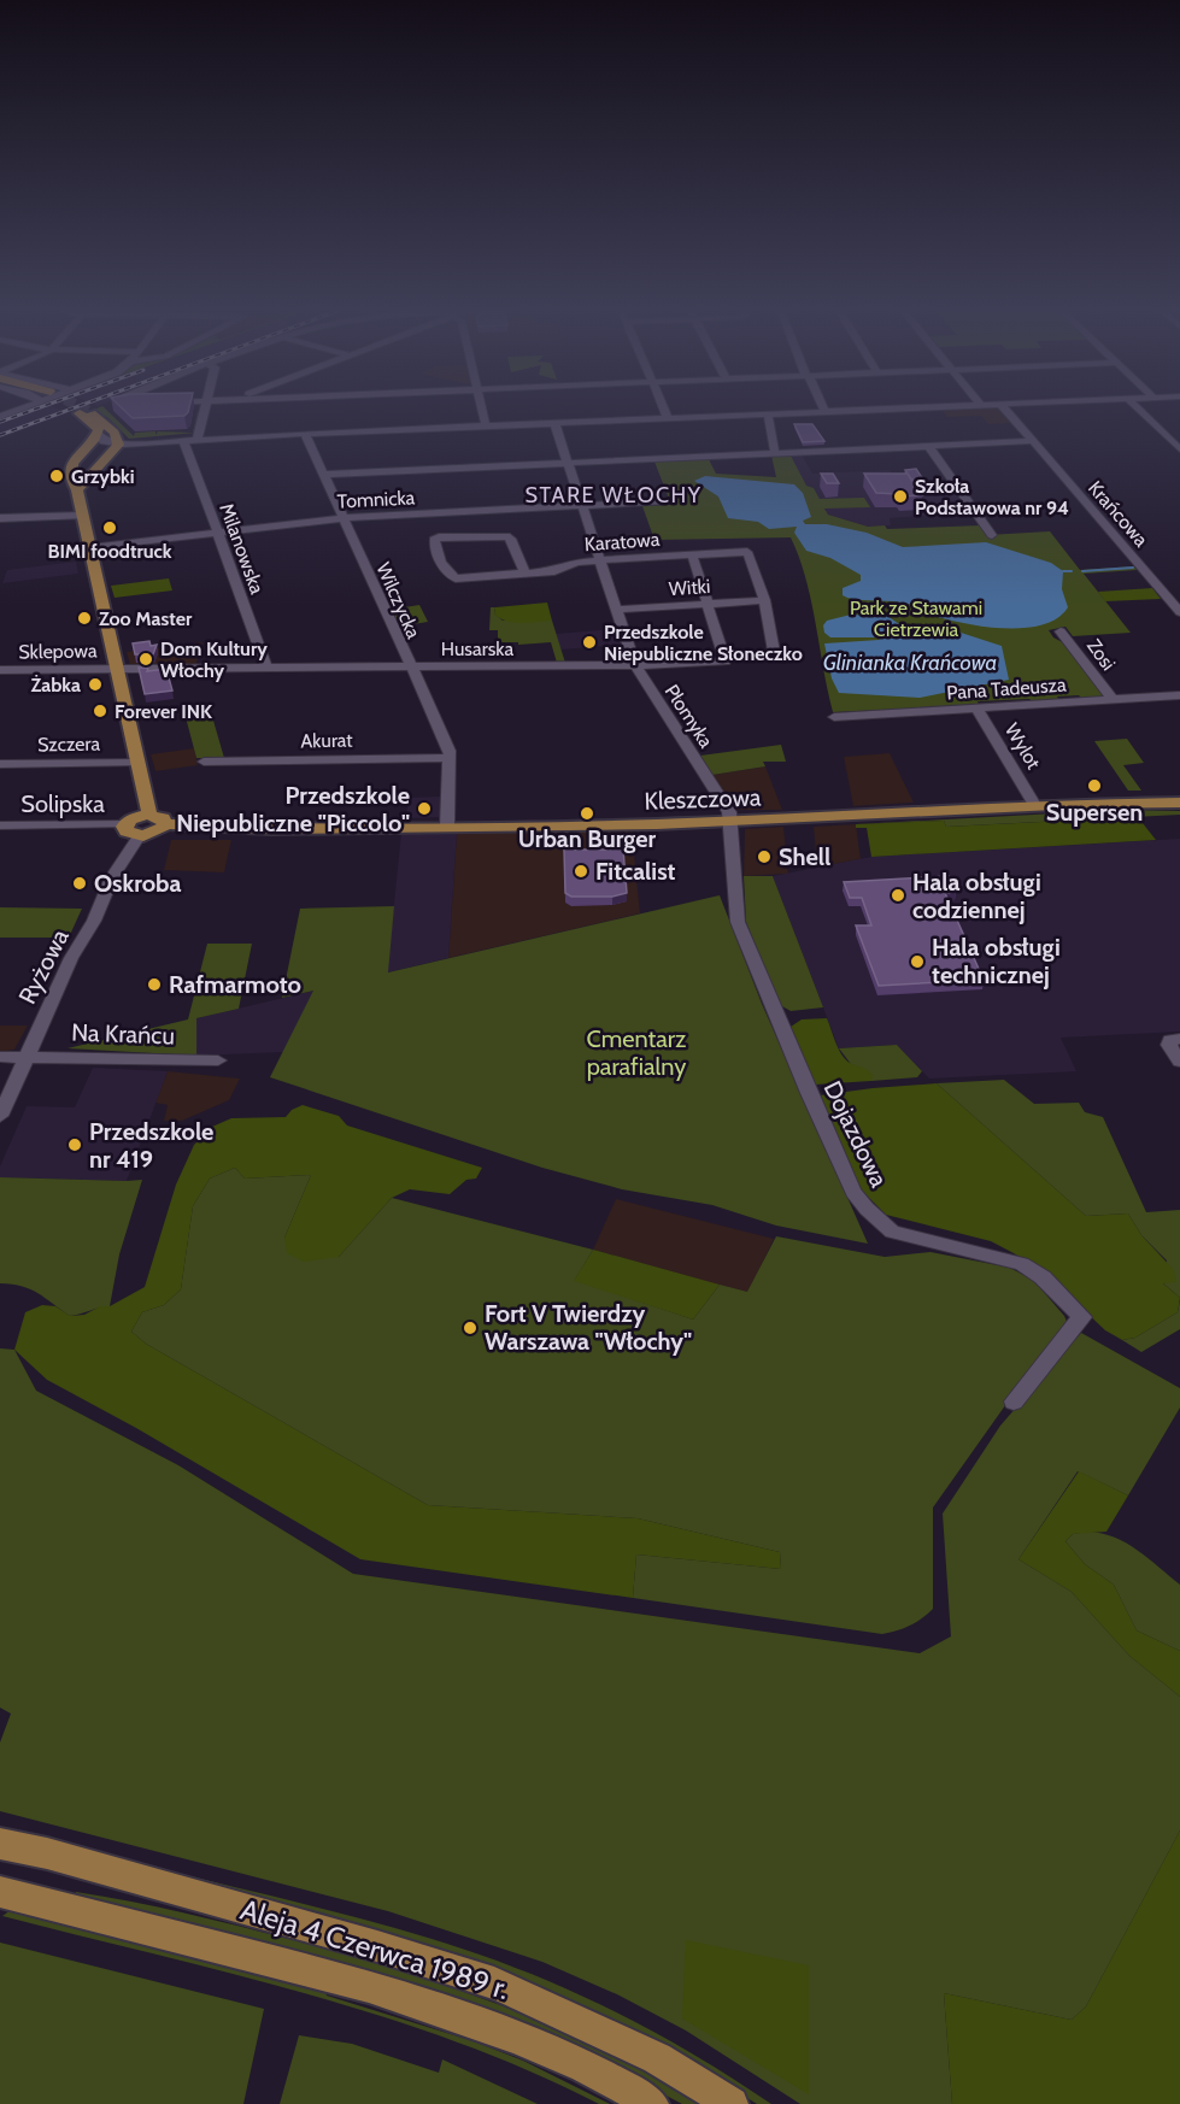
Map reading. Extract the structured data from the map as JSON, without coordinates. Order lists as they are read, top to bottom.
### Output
{
  "streets": {
    "main road": ["Kleszczowa", "Aleja 4 Czerwca 1989 r."],
    "street": [
      "Tomnicka",
      "Krańcowa",
      "Karatowa",
      "Milanowska",
      "Witki",
      "Wilczycka",
      "Husarska",
      "Sklepowa",
      "Zosi",
      "Pana Tadeusza",
      "Płomyka",
      "Akurat",
      "Szczera",
      "Wylot",
      "Solipska",
      "Ryżowa",
      "Na Krańcu",
      "Dojazdowa"
    ]
  },
  "crossings": [
    ["Tomnicka", "Milanowska"],
    ["Tomnicka", "Wilczycka"],
    ["Tomnicka", "Płomyka"],
    ["Karatowa", "Witki"],
    ["Karatowa", "Husarska"],
    ["Karatowa", "Płomyka"],
    ["Milanowska", "Husarska"],
    ["Witki", "Husarska"],
    ["Witki", "Płomyka"],
    ["Wilczycka", "Husarska"],
    ["Wilczycka", "Akurat"],
    ["Wilczycka", "Kleszczowa"],
    ["Husarska", "Sklepowa"],
    ["Husarska", "Płomyka"],
    ["Zosi", "Pana Tadeusza"],
    ["Pana Tadeusza", "Wylot"],
    ["Płomyka", "Kleszczowa"],
    ["Płomyka", "Dojazdowa"],
    ["Wylot", "Kleszczowa"],
    ["Kleszczowa", "Solipska"],
    ["Kleszczowa", "Ryżowa"],
    ["Kleszczowa", "Dojazdowa"],
    ["Solipska", "Ryżowa"],
    ["Ryżowa", "Na Krańcu"]
  ],
  "districts": ["STARE WŁOCHY"],
  "water": ["Glinianka Krańcowa"],
  "parks": ["Park ze Stawami Cietrzewia", "Cmentarz parafialny"],
  "places": [
    "Grzybki",
    "Szkoła Podstawowa nr 94",
    "BIMI foodtruck",
    "Zoo Master",
    "Przedszkole Niepubliczne Słoneczko",
    "Dom Kultury Włochy",
    "Żabka",
    "Forever INK",
    "Supersen",
    "Przedszkole Niepubliczne \"Piccolo\"",
    "Urban Burger",
    "Shell",
    "Fitcalist",
    "Oskroba",
    "Hala obsługi codziennej",
    "Hala obsługi technicznej",
    "Rafmarmoto",
    "Przedszkole nr 419",
    "Fort V Twierdzy Warszawa \"Włochy\""
  ]
}
